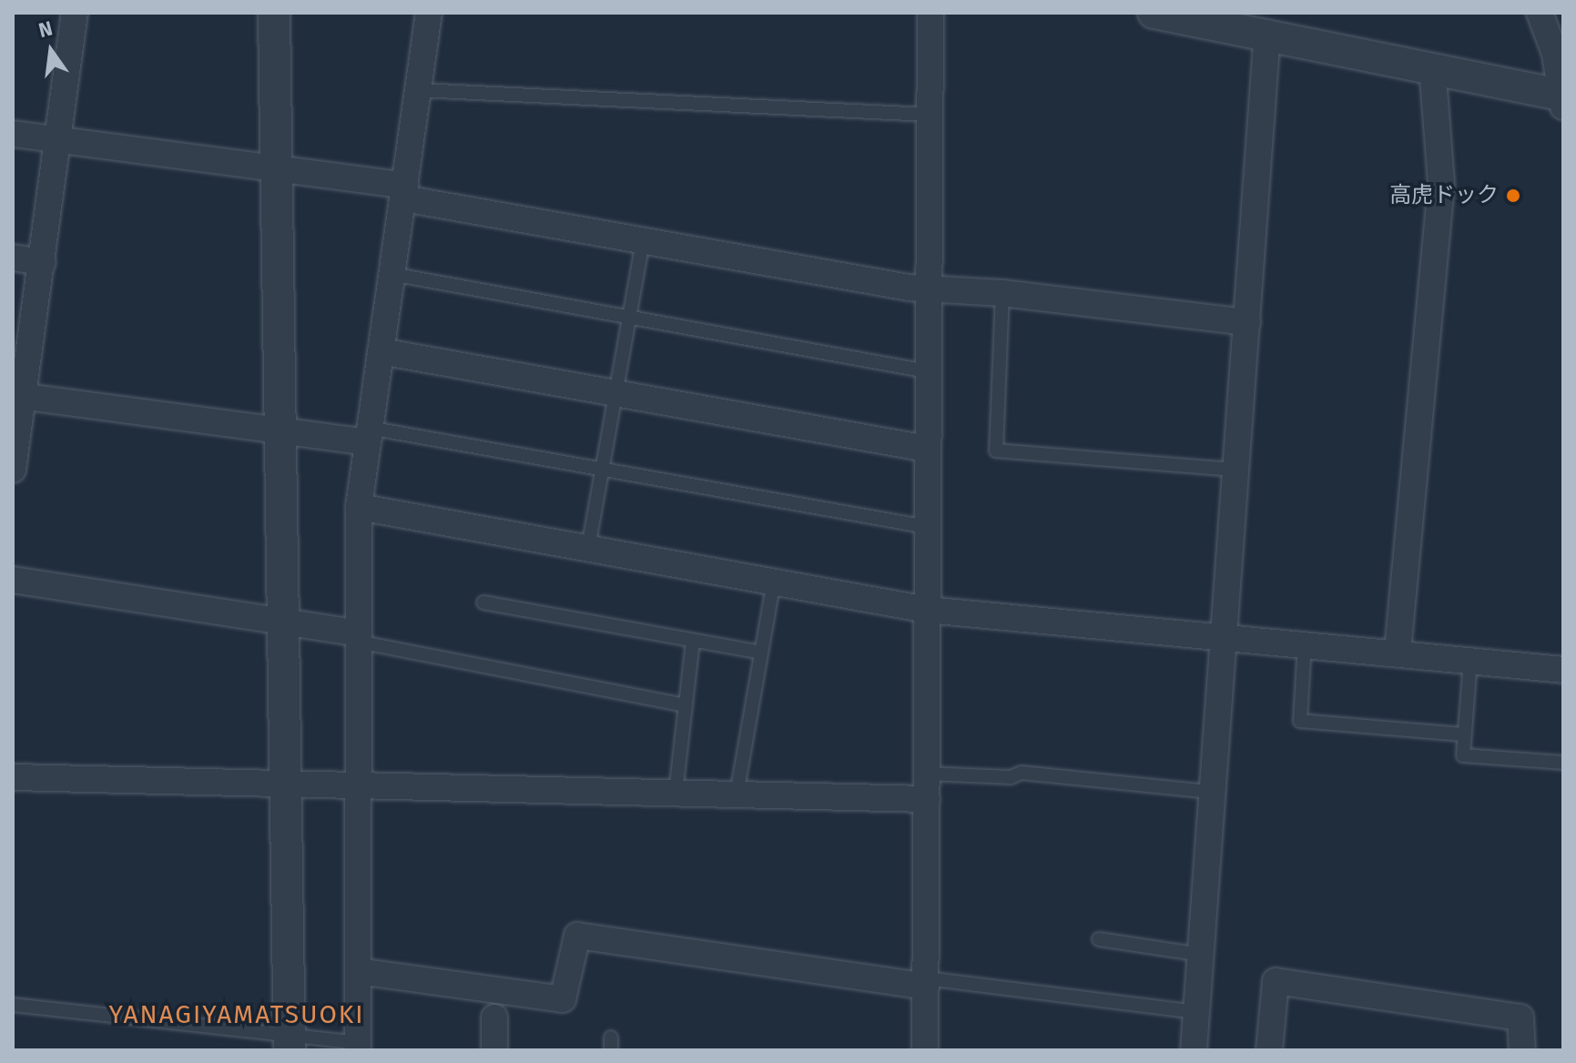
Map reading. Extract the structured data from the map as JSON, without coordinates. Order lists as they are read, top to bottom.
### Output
{
  "districts": ["YANAGIYAMATSUOKI"],
  "places": ["高虎ドック"],
  "north": "top"
}
